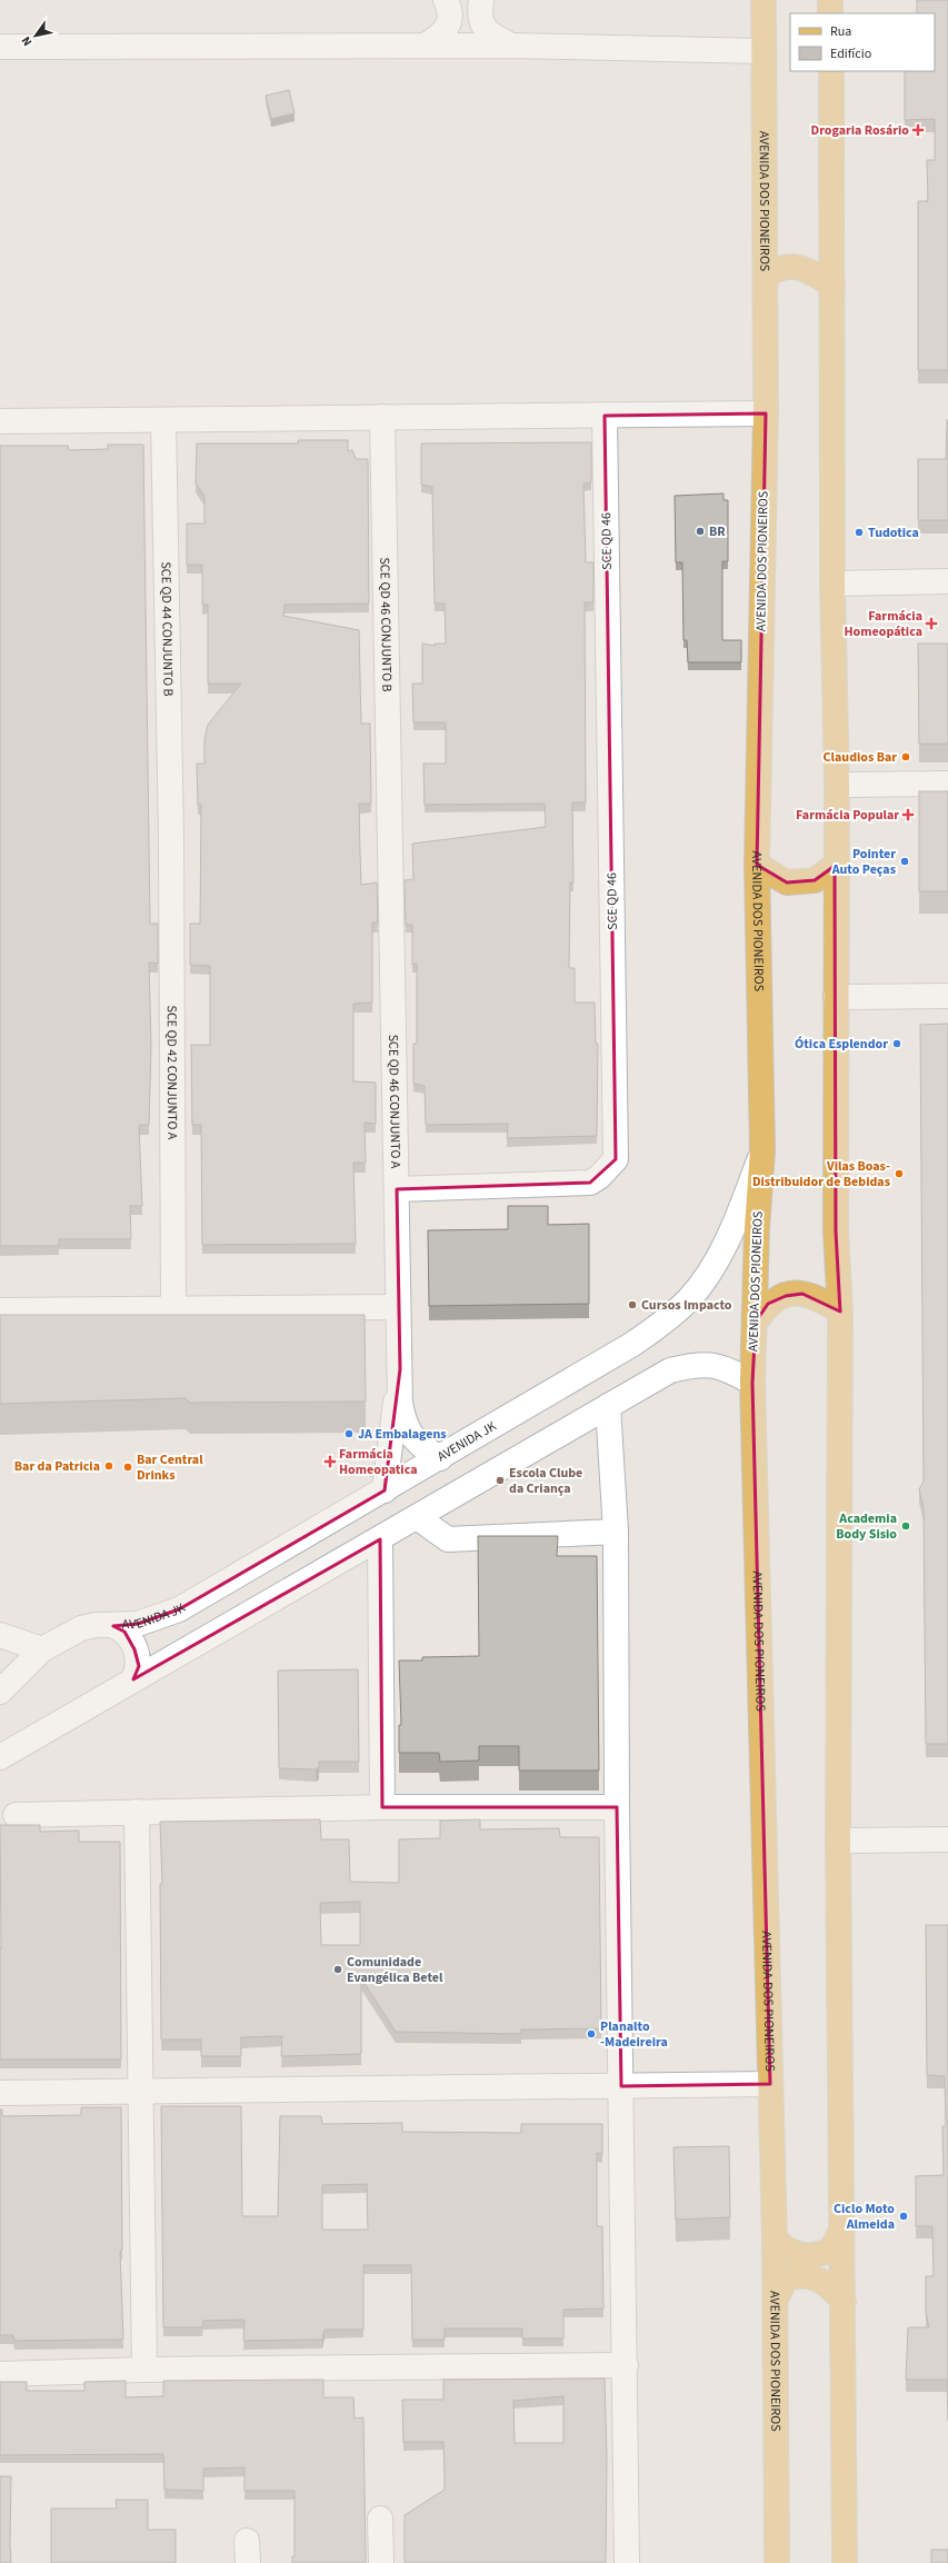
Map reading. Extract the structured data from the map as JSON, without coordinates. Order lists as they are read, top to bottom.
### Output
{
  "streets": {
    "main road": ["AVENIDA DOS PIONEIROS"],
    "street": [
      "SCE QD 46",
      "SCE QD 46 CONJUNTO B",
      "SCE QD 44 CONJUNTO B",
      "SCE QD 42 CONJUNTO A",
      "SCE QD 46 CONJUNTO A",
      "AVENIDA JK"
    ]
  },
  "crossings": [
    ["AVENIDA DOS PIONEIROS", "AVENIDA JK"],
    ["SCE QD 46", "SCE QD 46 CONJUNTO A"],
    ["SCE QD 46 CONJUNTO B", "SCE QD 46 CONJUNTO A"],
    ["SCE QD 44 CONJUNTO B", "SCE QD 42 CONJUNTO A"],
    ["SCE QD 46 CONJUNTO A", "AVENIDA JK"]
  ],
  "places": {
    "health": [
      "Drogaria Rosário",
      "Farmácia Homeopática",
      "Farmácia Popular",
      "Farmácia Homeopatica"
    ],
    "other": [
      "BR",
      "Tudotica",
      "Claudios Bar",
      "Pointer Auto Peças",
      "Ótica Esplendor",
      "Vilas Boas- Distribuidor de Bebidas",
      "Cursos Impacto",
      "JA Embalagens",
      "Bar da Patricia",
      "Bar Central Drinks",
      "Escola Clube da Criança",
      "Academia Body Sisio",
      "Comunidade Evangélica Betel",
      "Planalto -Madeireira",
      "Ciclo Moto Almeida"
    ]
  },
  "legend": ["Rua", "Edifício"],
  "north": "bottom left"
}
